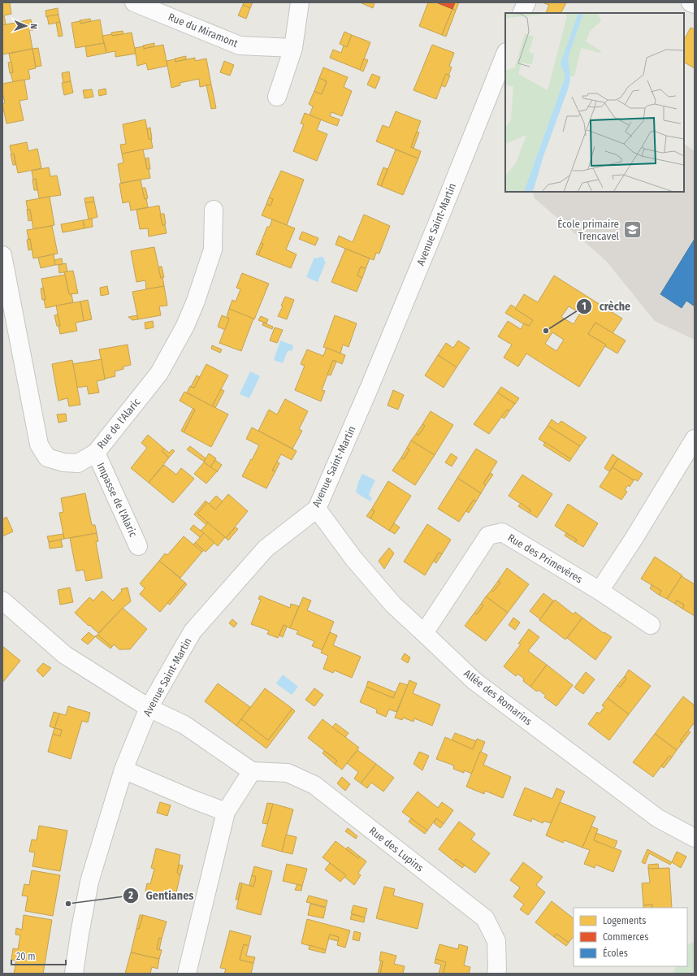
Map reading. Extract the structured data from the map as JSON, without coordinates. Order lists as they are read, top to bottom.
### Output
{
  "streets": {
    "street": [
      "Rue du Miramont",
      "Avenue Saint-Martin",
      "Rue de l'Alaric",
      "Impasse de l'Alaric",
      "Rue des Primevères",
      "Allée des Romarins",
      "Rue des Lupins"
    ]
  },
  "crossings": [
    ["Avenue Saint-Martin", "Allée des Romarins"],
    ["Rue de l'Alaric", "Impasse de l'Alaric"],
    ["Rue des Primevères", "Allée des Romarins"]
  ],
  "places": {
    "school or university": ["École primaire Trencavel"],
    "other": ["crèche", "Gentianes"]
  },
  "legend": ["Logements", "Commerces", "Écoles"],
  "scale_bar": "20 m",
  "north": "right"
}
